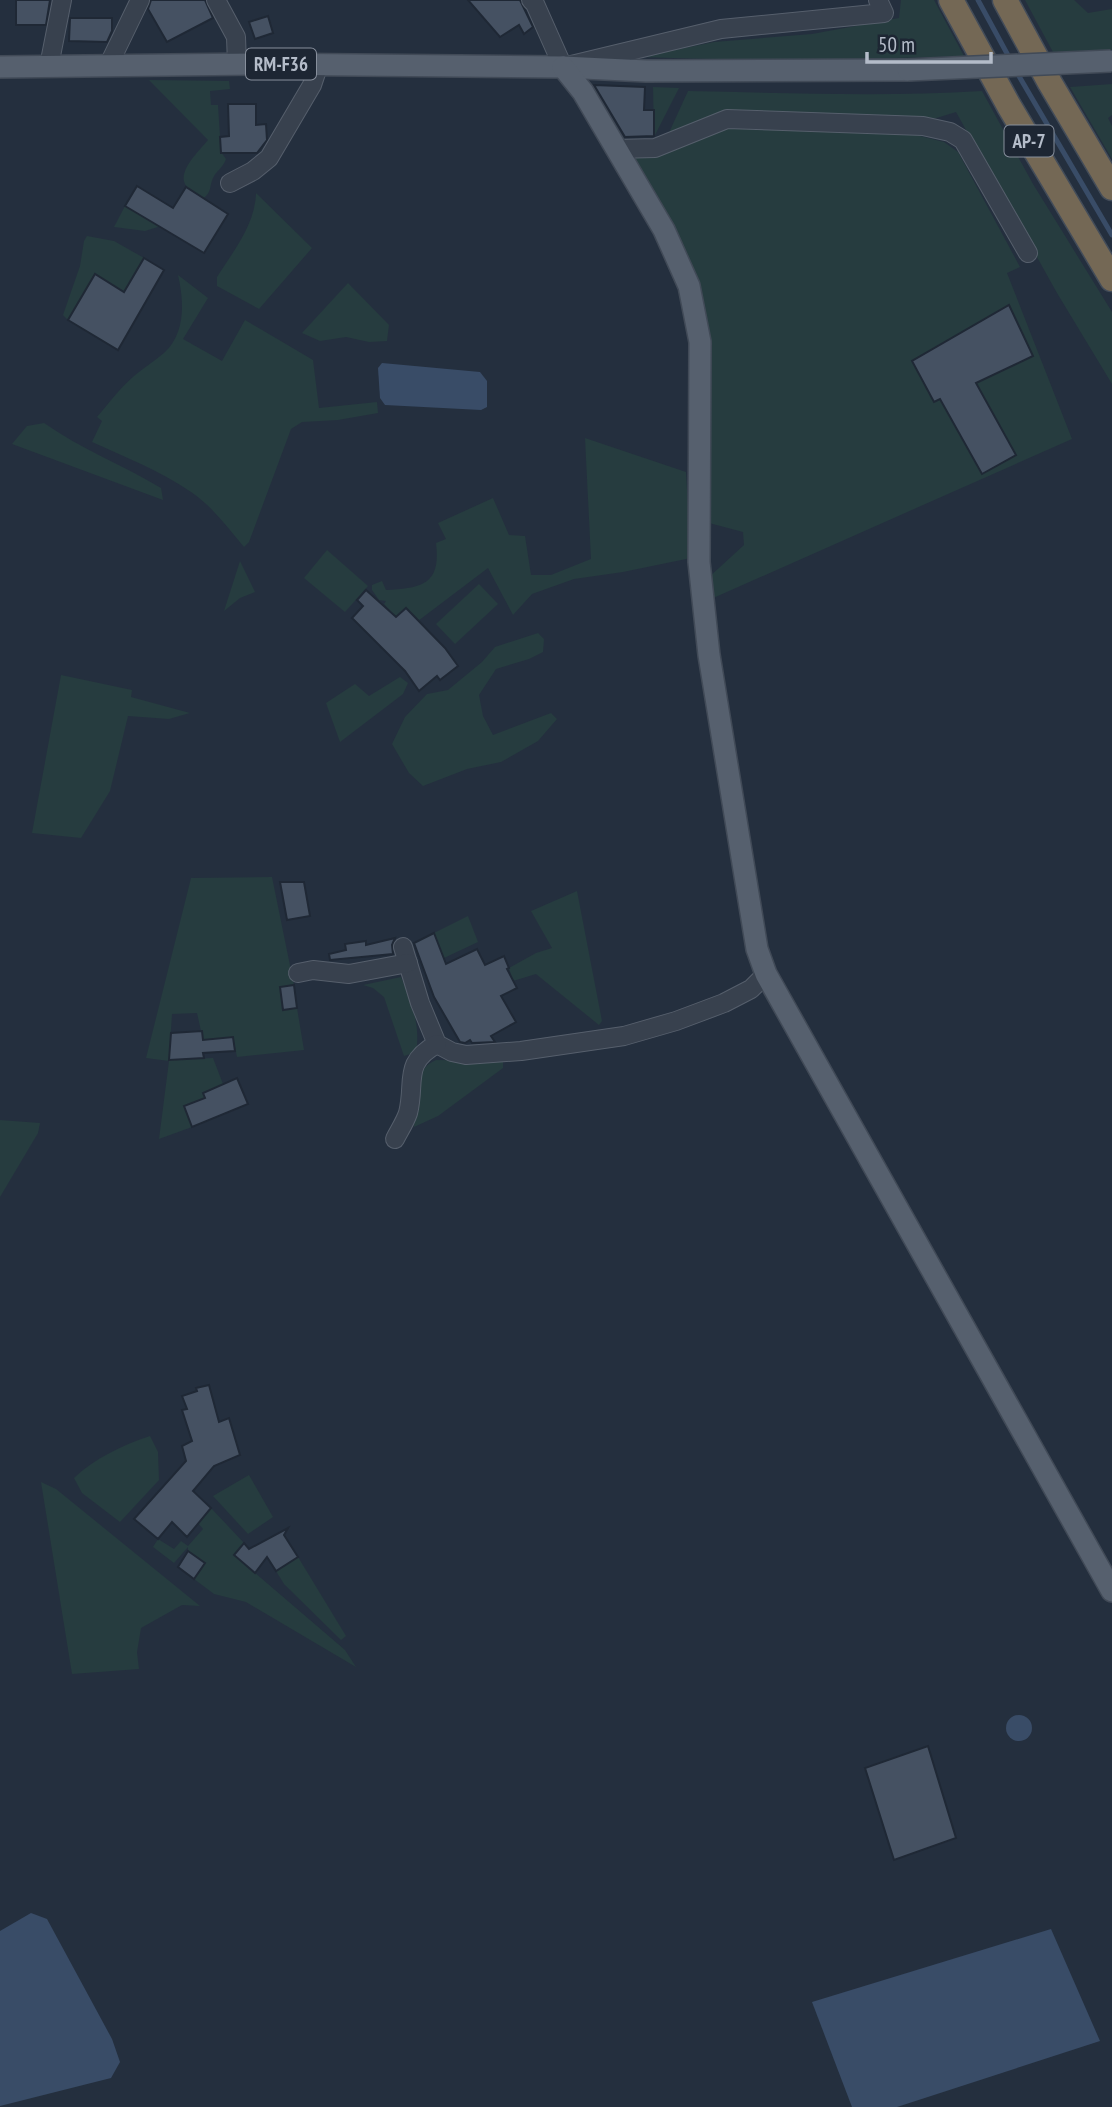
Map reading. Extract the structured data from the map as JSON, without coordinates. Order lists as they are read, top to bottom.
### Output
{
  "streets": {
    "highway": ["AP-7"],
    "main road": ["RM-F36"]
  },
  "scale_bar": "50 m"
}
